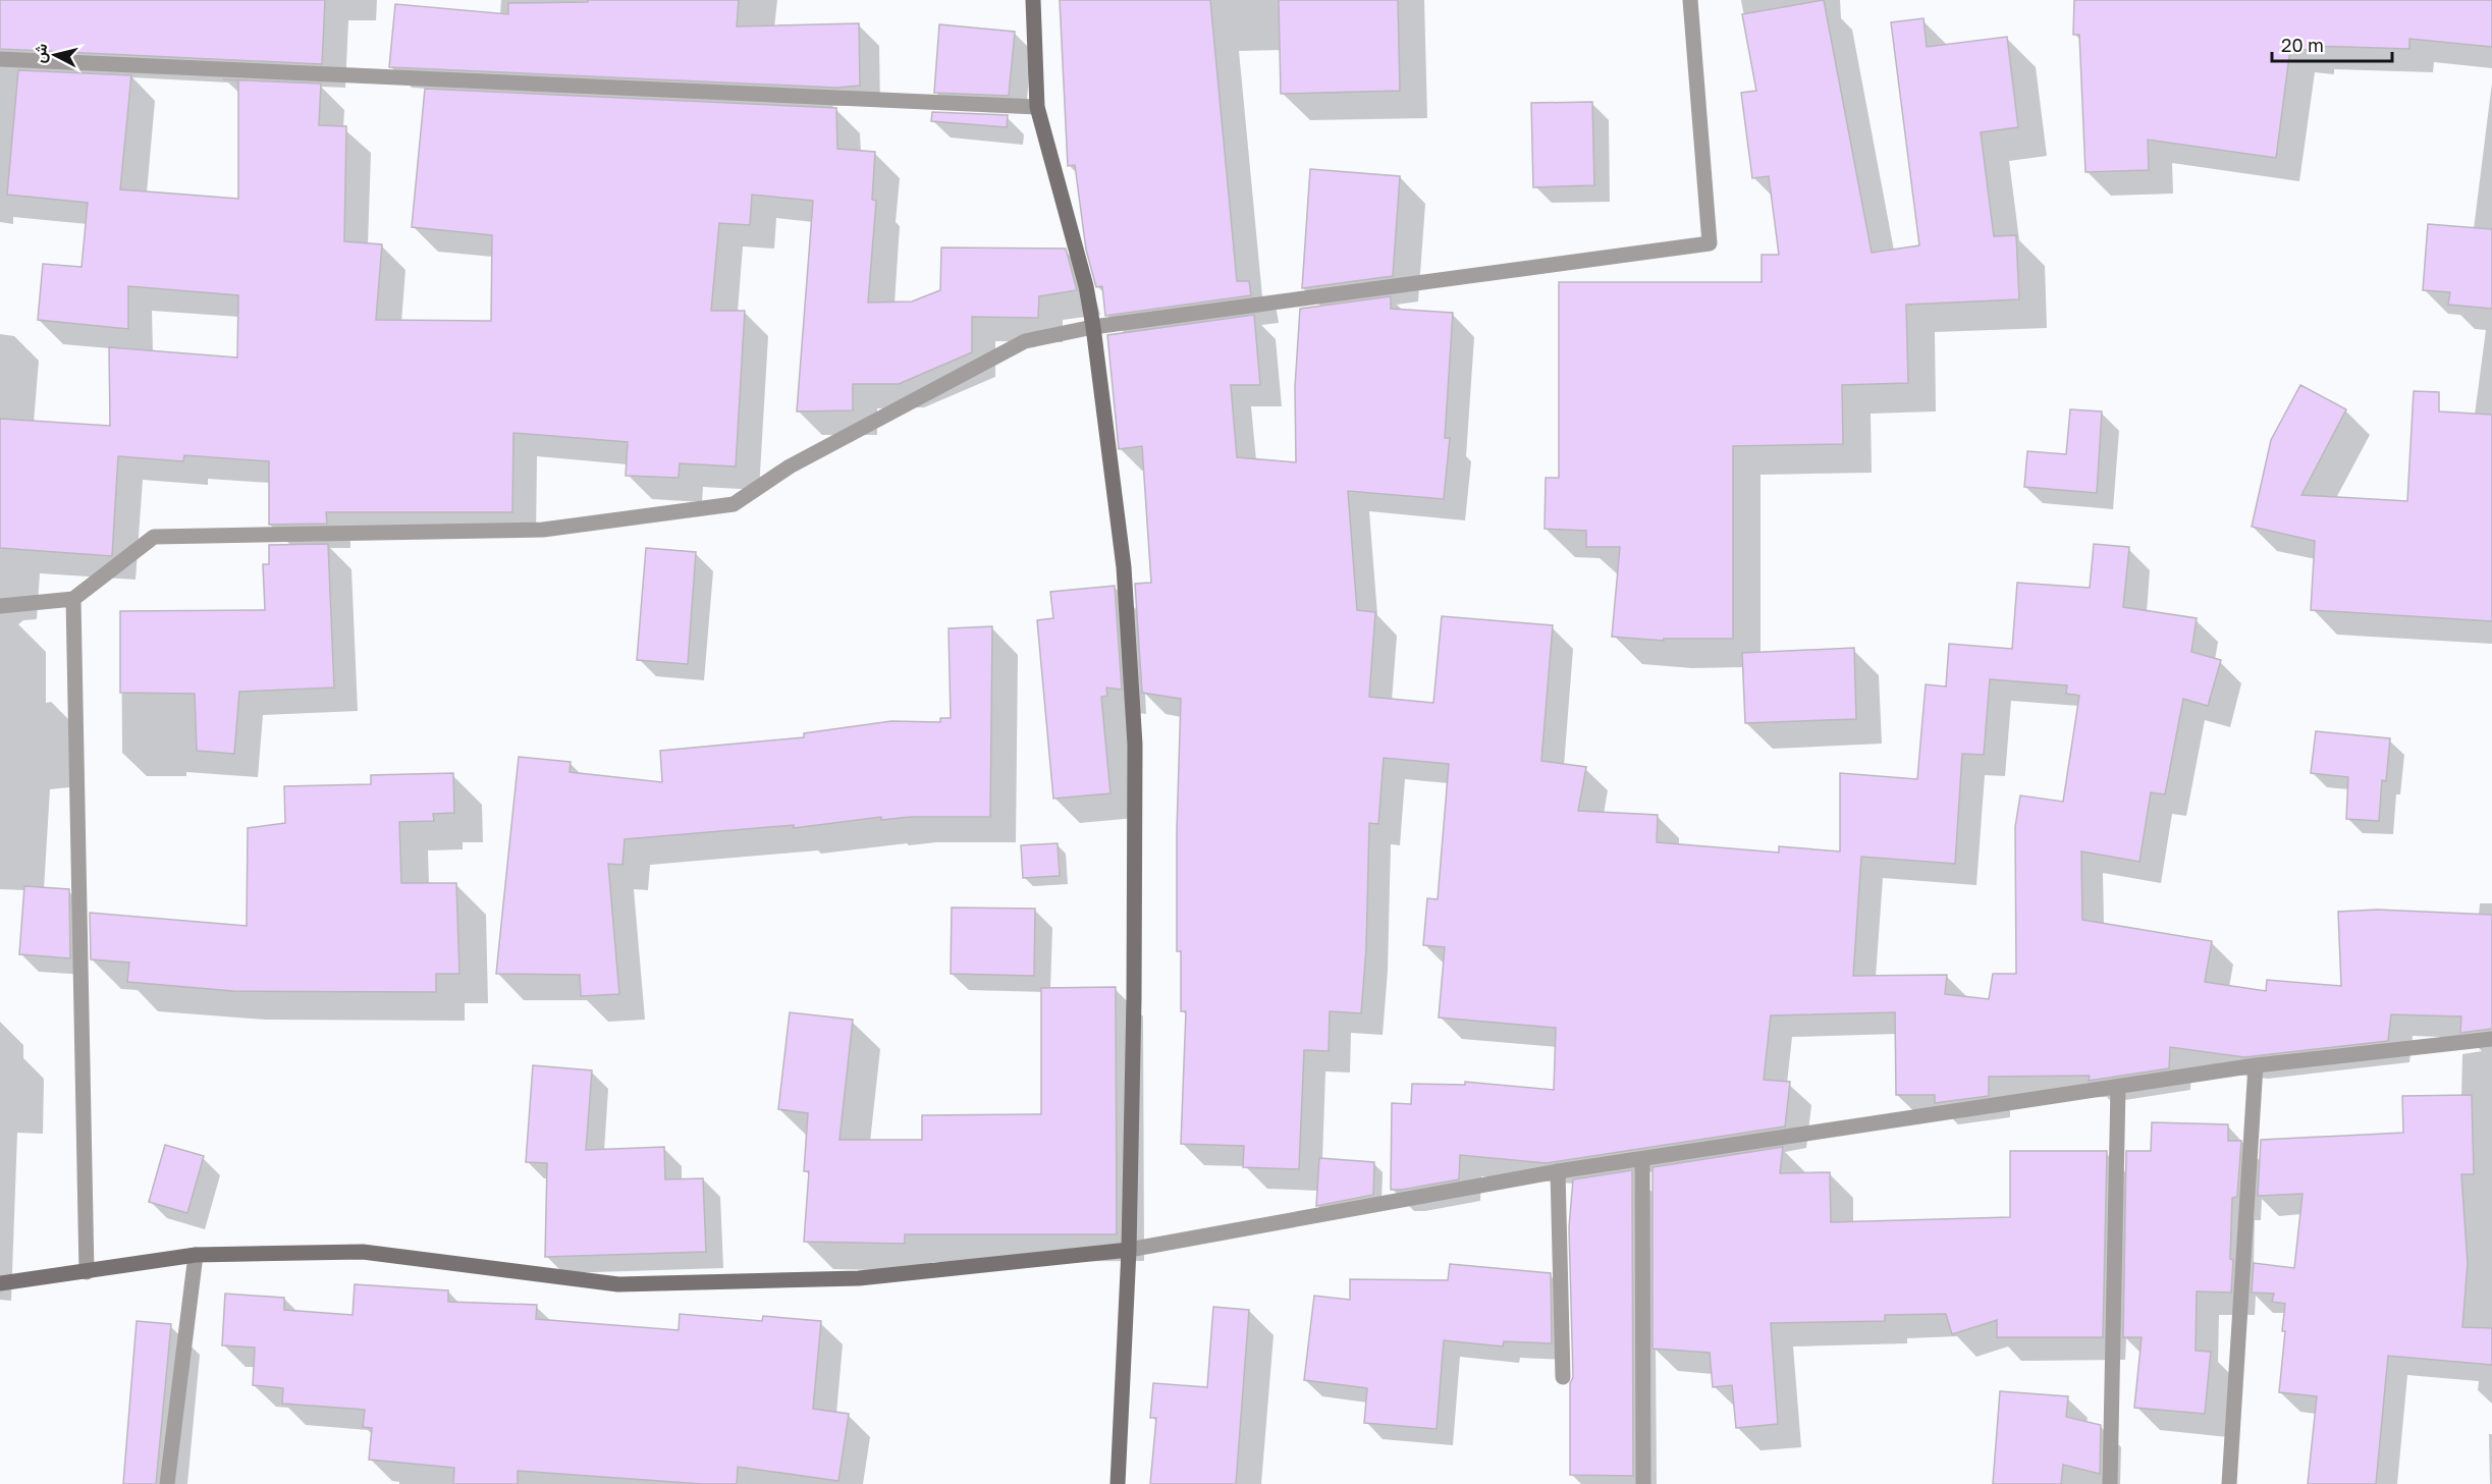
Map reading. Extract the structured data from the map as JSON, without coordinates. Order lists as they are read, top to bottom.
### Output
{
  "scale_bar": "20 m",
  "north": "left"
}
